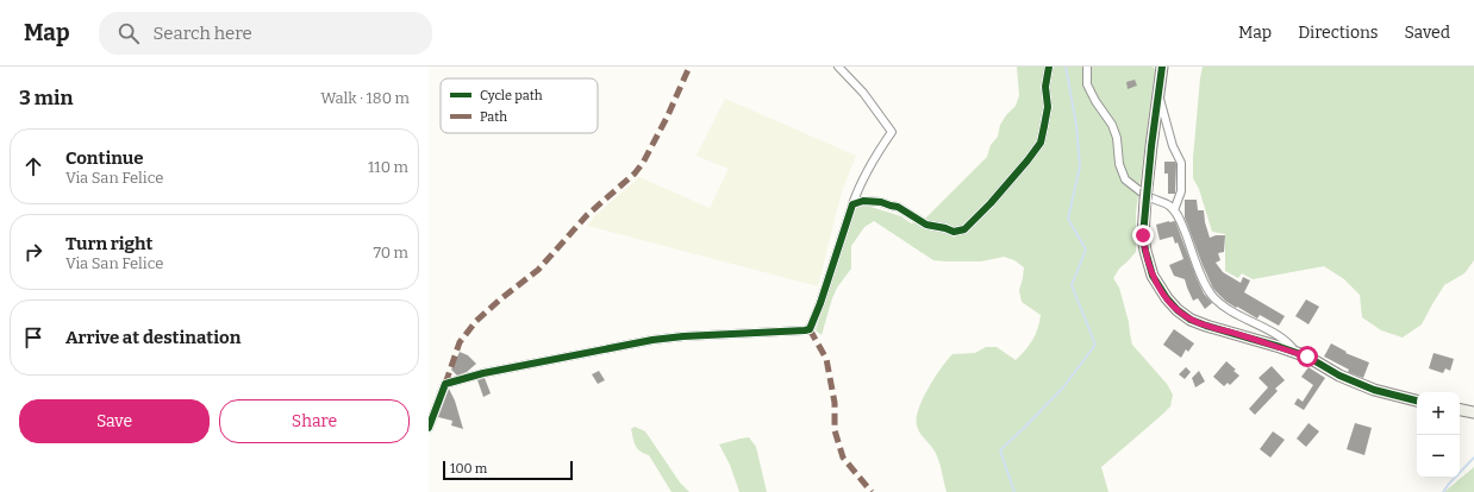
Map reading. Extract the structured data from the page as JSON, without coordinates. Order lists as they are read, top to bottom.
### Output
{
  "legend": ["Cycle path", "Path"],
  "scale_bar": "100 m",
  "page": {
    "header": "Map",
    "search": "Search here",
    "nav": ["Map", "Directions", "Saved"],
    "heading": ["3 min", "Walk · 180 m"],
    "list": [
      ["Continue", "Via San Felice", "110 m"],
      ["Turn right", "Via San Felice", "70 m"],
      "Arrive at destination"
    ],
    "buttons": ["Save", "Share"],
    "map_buttons": ["+", "−"],
    "scale": "100 m"
  }
}
